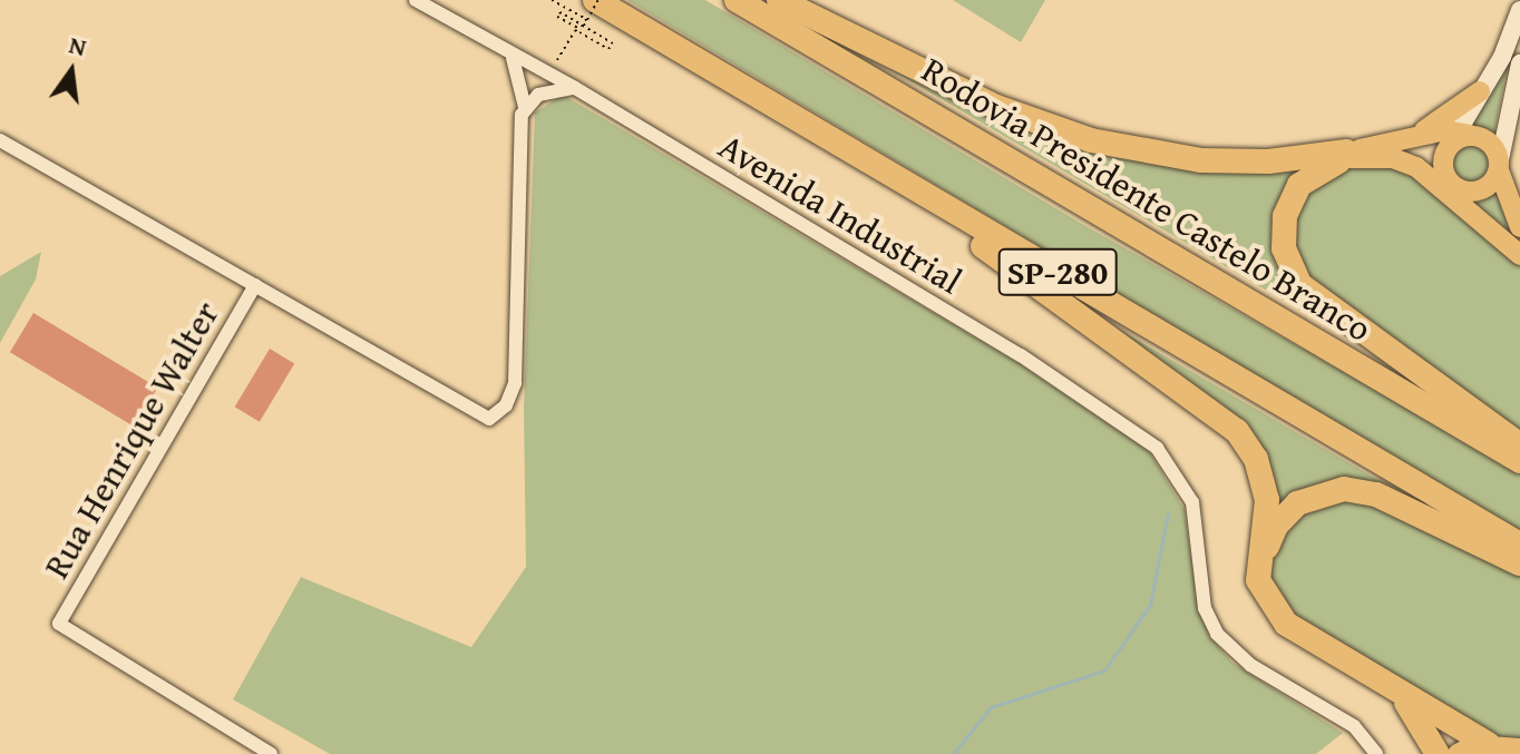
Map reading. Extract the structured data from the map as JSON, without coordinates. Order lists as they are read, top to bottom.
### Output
{
  "streets": {
    "highway": ["Rodovia Presidente Castelo Branco", "SP-280"],
    "street": ["Avenida Industrial", "Rua Henrique Walter"]
  },
  "north": "top"
}
